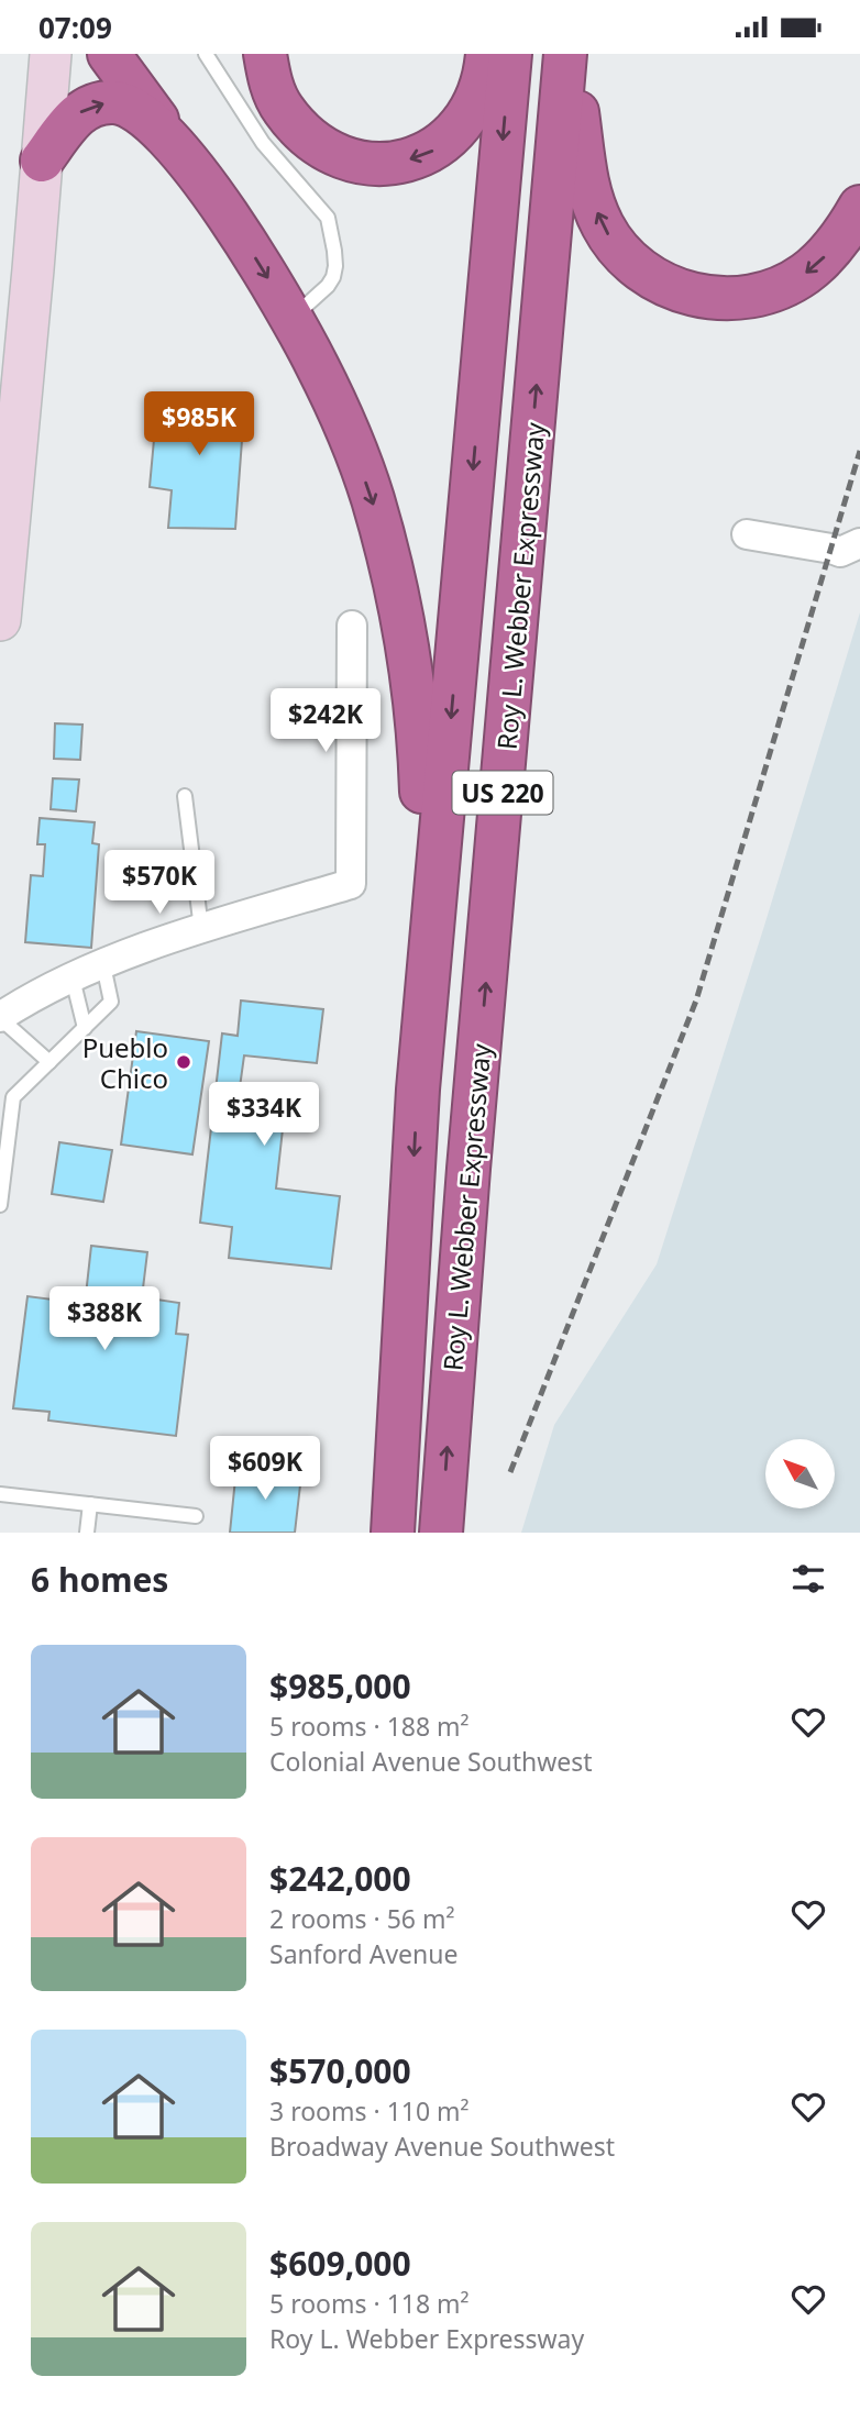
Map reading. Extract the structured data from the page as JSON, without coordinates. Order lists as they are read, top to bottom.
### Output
{
  "streets": {
    "highway": ["Roy L. Webber Expressway", "US 220"]
  },
  "places": ["Pueblo Chico"],
  "north": "top left",
  "page": {
    "status": "07:09",
    "price": [
      "$985K",
      "$242K",
      "$570K",
      "$334K",
      "$388K",
      "$609K"
    ],
    "heading": "6 homes",
    "list": [
      {
        "name": "$985,000",
        "note": "5 rooms · 188 m² · Colonial Avenue Southwest"
      },
      {
        "name": "$242,000",
        "note": "2 rooms · 56 m² · Sanford Avenue"
      },
      {
        "name": "$570,000",
        "note": "3 rooms · 110 m² · Broadway Avenue Southwest"
      },
      {
        "name": "$609,000",
        "note": "5 rooms · 118 m² · Roy L. Webber Expressway"
      }
    ]
  }
}
